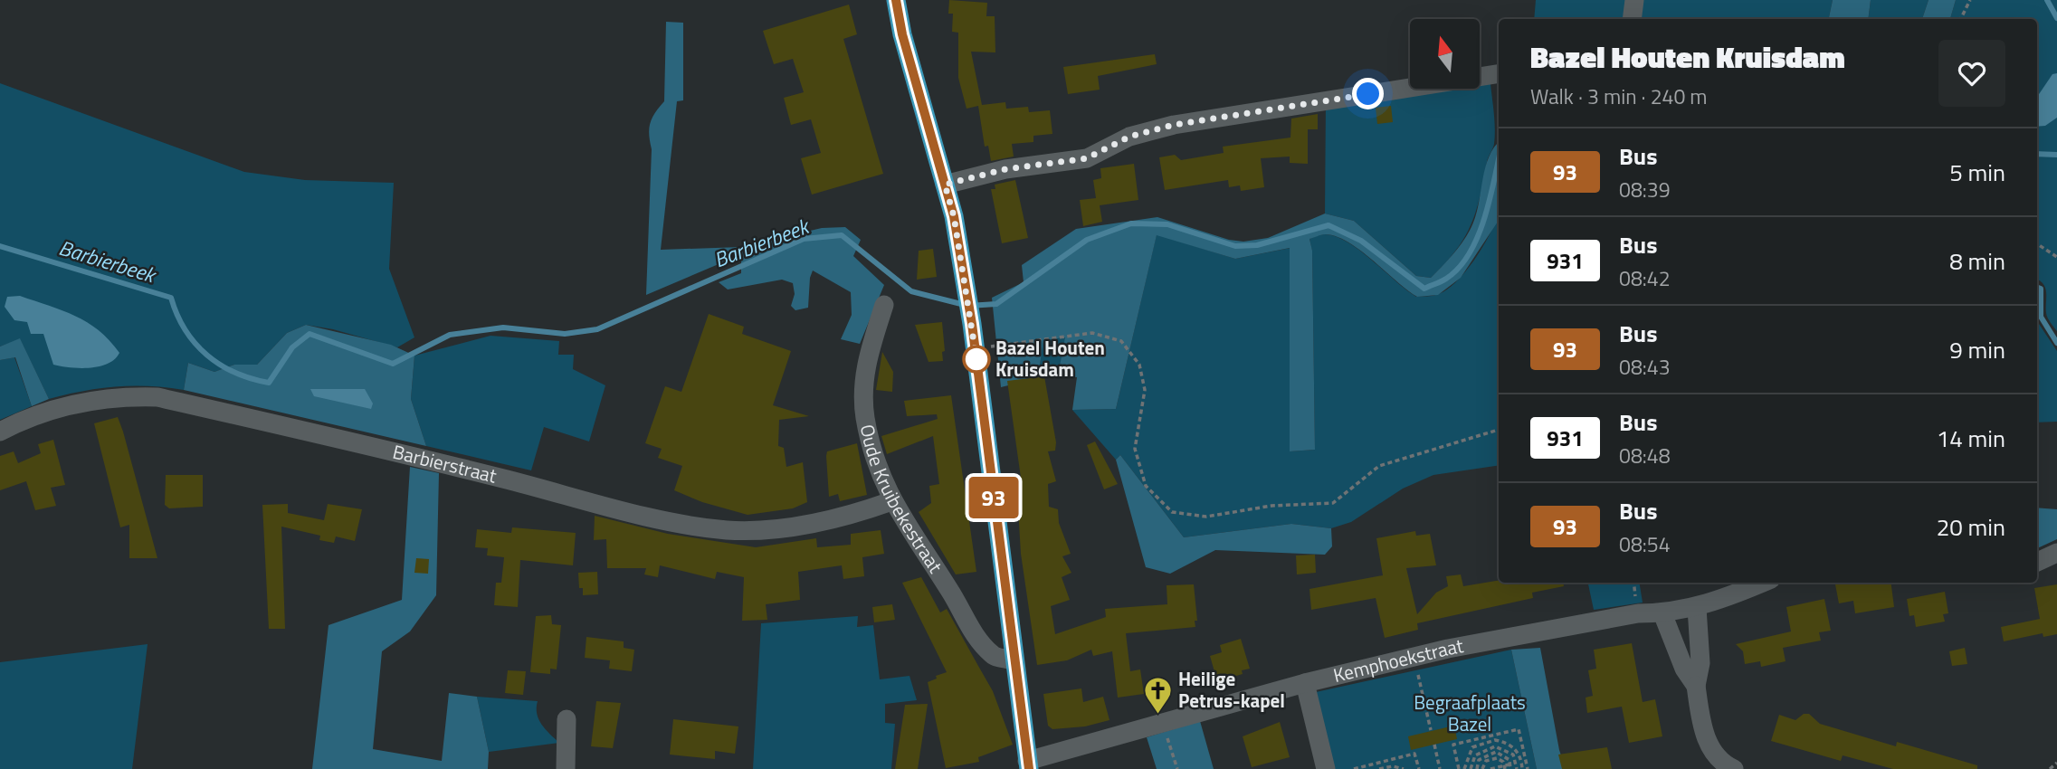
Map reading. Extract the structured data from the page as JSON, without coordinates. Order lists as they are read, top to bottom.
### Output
{
  "streets": {
    "street": ["Barbierstraat", "Oude Kruibekestraat", "Kemphoekstraat"]
  },
  "crossings": [
    ["Barbierstraat", "Oude Kruibekestraat"]
  ],
  "water": ["Barbierbeek"],
  "parks": ["Begraafplaats Bazel"],
  "places": {
    "other": ["Bazel Houten Kruisdam"],
    "church": ["Heilige Petrus-kapel"]
  },
  "lines": ["bus line 93"],
  "north": "top",
  "page": {
    "on_map": "93",
    "heading": ["Bazel Houten Kruisdam", "Walk · 3 min · 240 m"],
    "list": [
      {
        "mark": "93",
        "name": "Bus",
        "note": "08:39",
        "value": "5 min"
      },
      {
        "mark": "931",
        "name": "Bus",
        "note": "08:42",
        "value": "8 min"
      },
      {
        "mark": "93",
        "name": "Bus",
        "note": "08:43",
        "value": "9 min"
      },
      {
        "mark": "931",
        "name": "Bus",
        "note": "08:48",
        "value": "14 min"
      },
      {
        "mark": "93",
        "name": "Bus",
        "note": "08:54",
        "value": "20 min"
      }
    ]
  }
}
